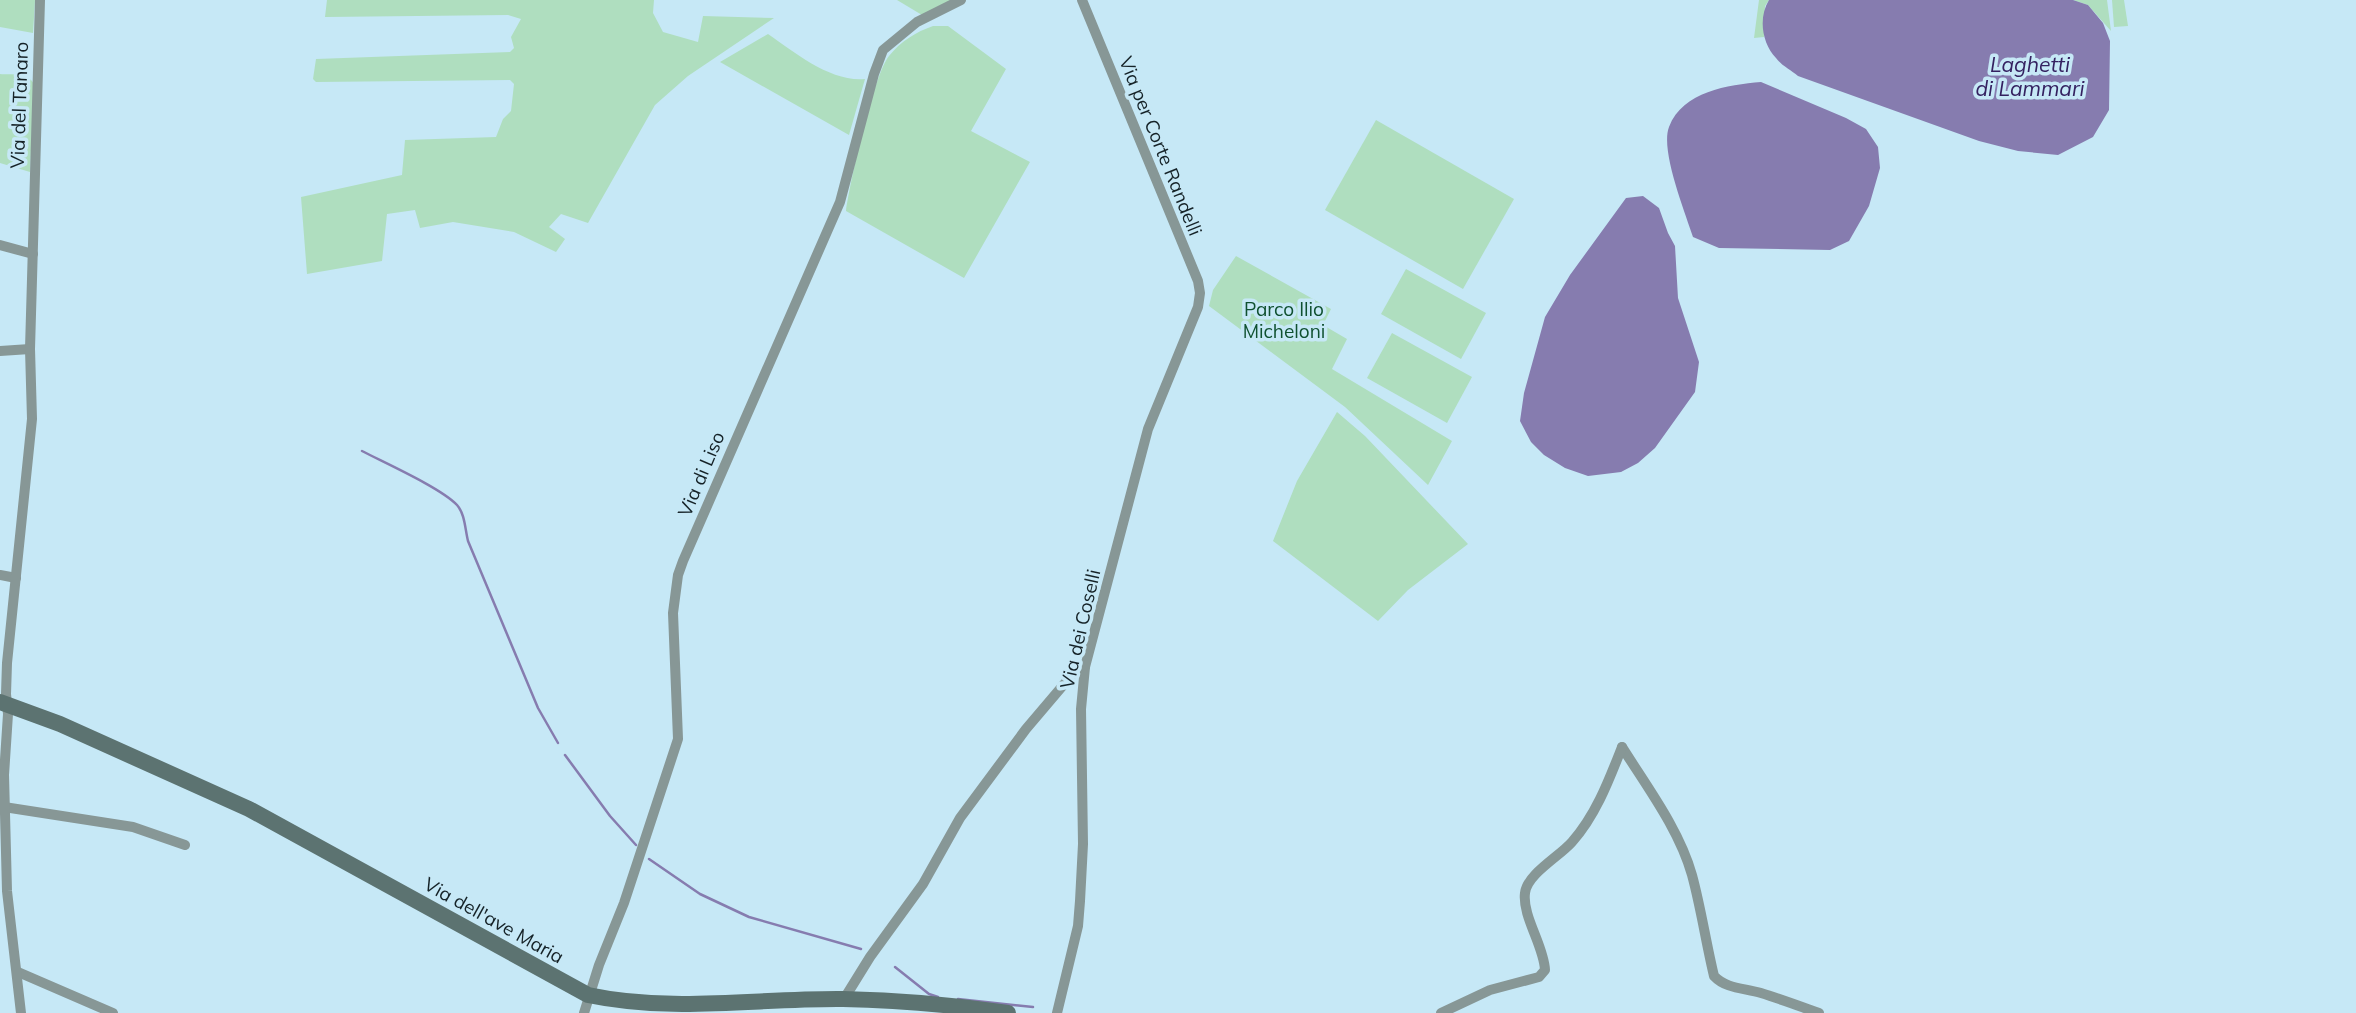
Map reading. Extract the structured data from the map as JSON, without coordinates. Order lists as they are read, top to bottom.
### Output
{
  "streets": {
    "street": [
      "Via del Tanaro",
      "Via per Corte Randelli",
      "Via di Liso",
      "Via dei Coselli",
      "Via dell'ave Maria"
    ]
  },
  "crossings": [
    ["Via del Tanaro", "Via dell'ave Maria"],
    ["Via per Corte Randelli", "Via dei Coselli"],
    ["Via di Liso", "Via dell'ave Maria"]
  ],
  "water": ["Laghetti di Lammari"],
  "parks": ["Parco Ilio Micheloni"]
}
